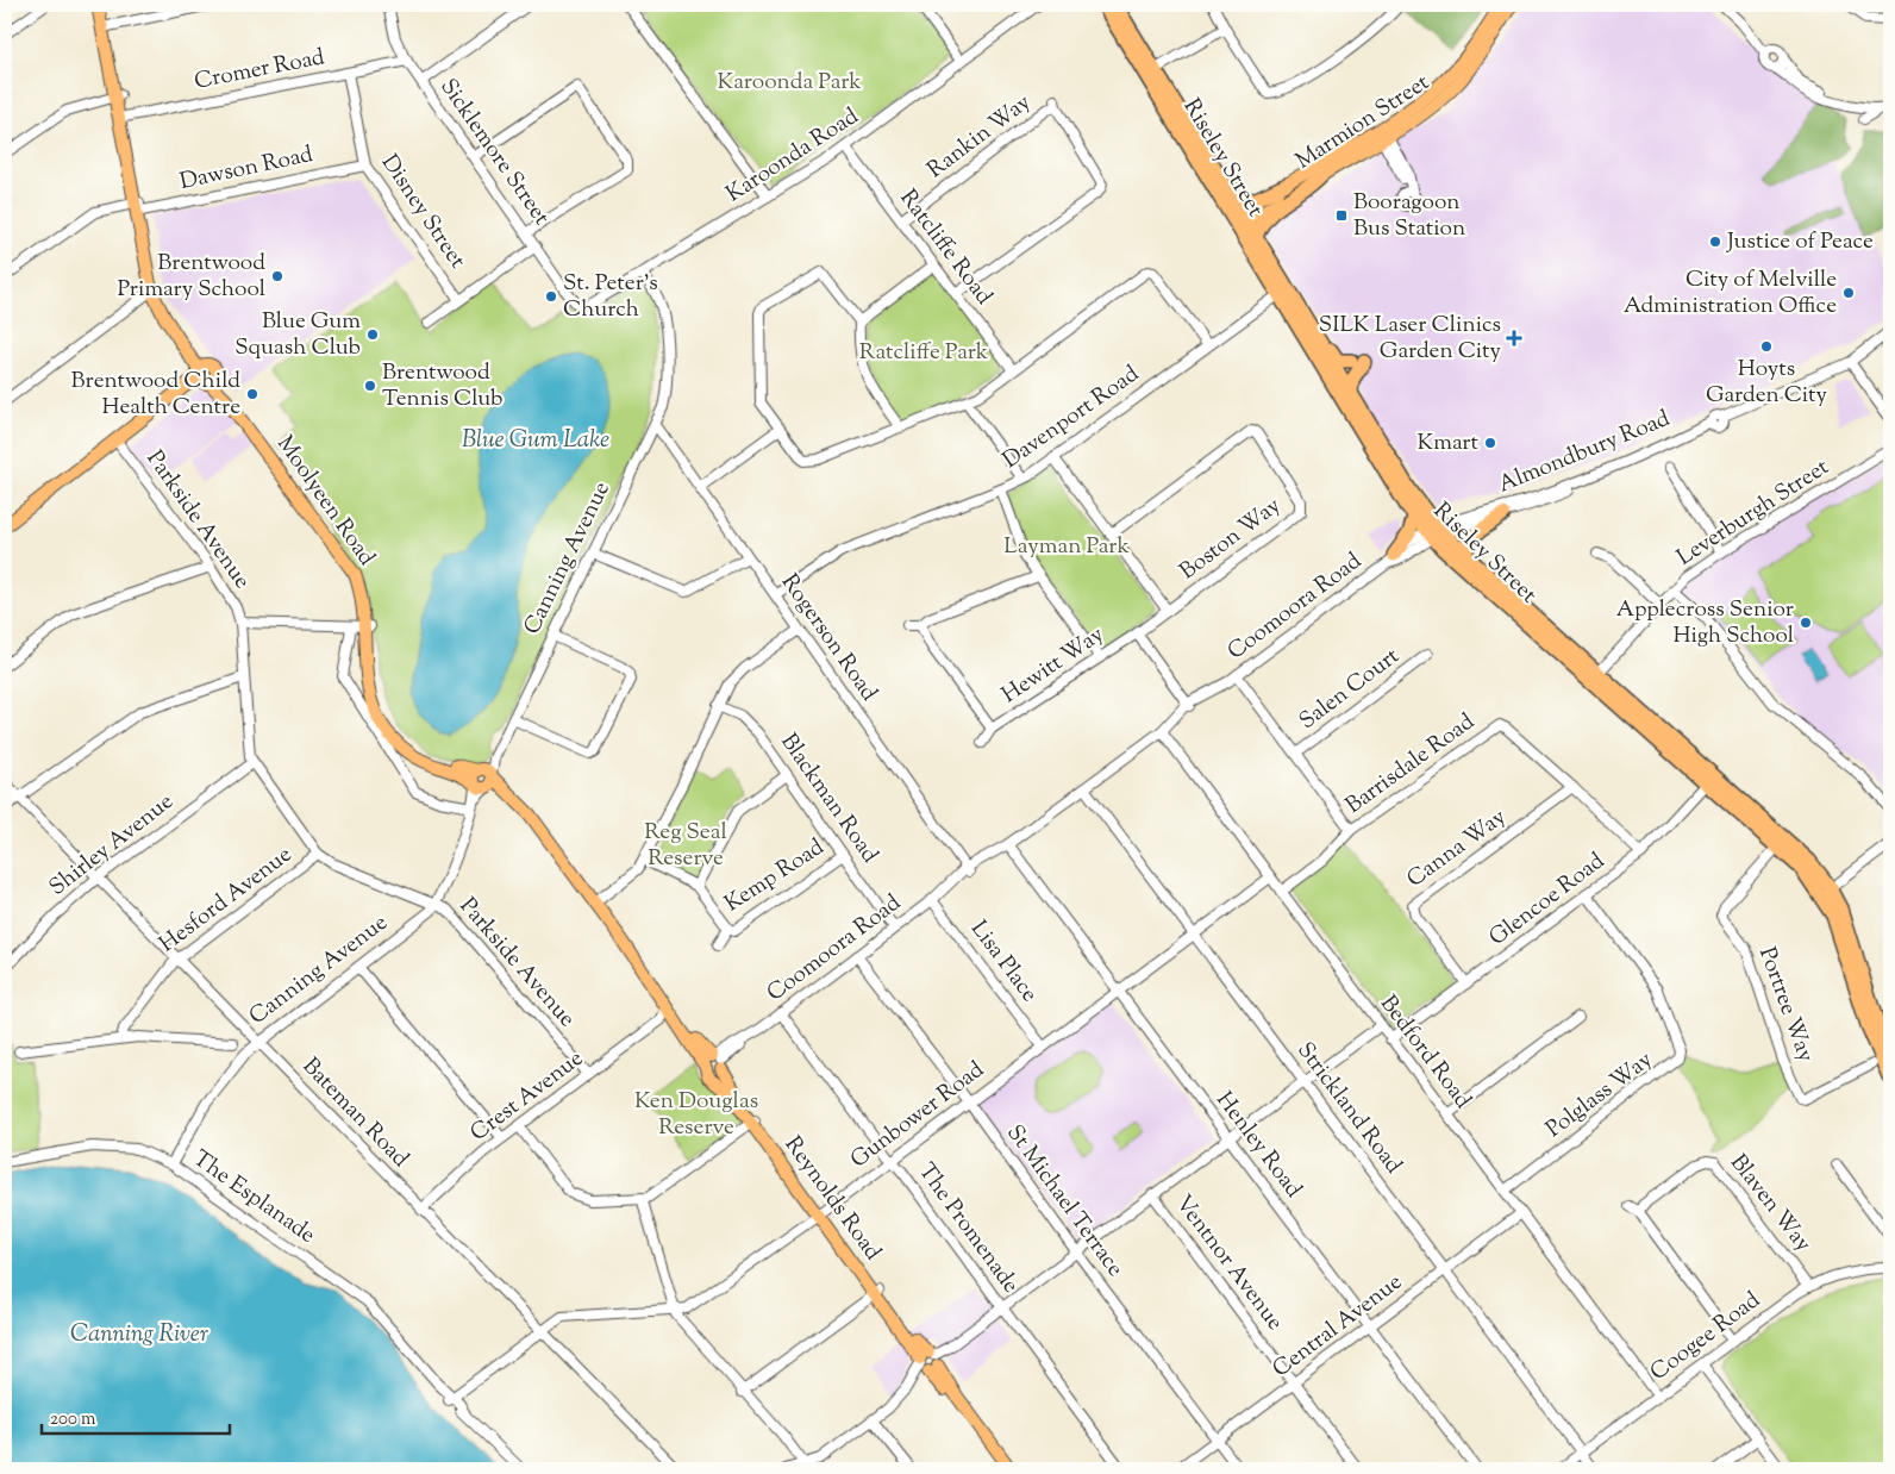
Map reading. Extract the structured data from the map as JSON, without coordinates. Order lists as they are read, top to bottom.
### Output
{
  "streets": {
    "highway": ["Riseley Street"],
    "main road": ["Marmion Street", "Moolyeen Road", "Reynolds Road"],
    "street": [
      "Cromer Road",
      "Rankin Way",
      "Sicklemore Street",
      "Karoonda Road",
      "Dawson Road",
      "Disney Street",
      "Ratcliffe Road",
      "Davenport Road",
      "Almondbury Road",
      "Leverburgh Street",
      "Parkside Avenue",
      "Boston Way",
      "Canning Avenue",
      "Coomoora Road",
      "Rogerson Road",
      "Hewitt Way",
      "Salen Court",
      "Barrisdale Road",
      "Blackman Road",
      "Shirley Avenue",
      "Canna Way",
      "Kemp Road",
      "Hesford Avenue",
      "Glencoe Road",
      "Lisa Place",
      "Portree Way",
      "Bedford Road",
      "Polglass Way",
      "Crest Avenue",
      "Strickland Road",
      "Bateman Road",
      "Gunbower Road",
      "Henley Road",
      "The Esplanade",
      "St Michael Terrace",
      "Blaven Way",
      "The Promenade",
      "Ventnor Avenue",
      "Central Avenue",
      "Coogee Road"
    ]
  },
  "crossings": [
    ["Cromer Road", "Sicklemore Street"],
    ["Cromer Road", "Disney Street"],
    ["Cromer Road", "Moolyeen Road"],
    ["Marmion Street", "Riseley Street"],
    ["Rankin Way", "Ratcliffe Road"],
    ["Sicklemore Street", "Karoonda Road"],
    ["Karoonda Road", "Ratcliffe Road"],
    ["Karoonda Road", "Canning Avenue"],
    ["Riseley Street", "Davenport Road"],
    ["Riseley Street", "Almondbury Road"],
    ["Riseley Street", "Leverburgh Street"],
    ["Riseley Street", "Coomoora Road"],
    ["Riseley Street", "Glencoe Road"],
    ["Riseley Street", "Portree Way"],
    ["Dawson Road", "Disney Street"],
    ["Dawson Road", "Moolyeen Road"],
    ["Davenport Road", "Rogerson Road"],
    ["Almondbury Road", "Coomoora Road"],
    ["Moolyeen Road", "Canning Avenue"],
    ["Moolyeen Road", "Reynolds Road"],
    ["Parkside Avenue", "Canning Avenue"],
    ["Parkside Avenue", "Shirley Avenue"],
    ["Parkside Avenue", "Hesford Avenue"],
    ["Parkside Avenue", "Crest Avenue"],
    ["Boston Way", "Hewitt Way"],
    ["Canning Avenue", "Rogerson Road"],
    ["Canning Avenue", "Bateman Road"],
    ["Canning Avenue", "The Esplanade"],
    ["Canning Avenue", "Reynolds Road"],
    ["Coomoora Road", "Rogerson Road"],
    ["Coomoora Road", "Blackman Road"],
    ["Coomoora Road", "Lisa Place"],
    ["Coomoora Road", "Bedford Road"],
    ["Coomoora Road", "Strickland Road"],
    ["Coomoora Road", "Henley Road"],
    ["Coomoora Road", "Reynolds Road"],
    ["Coomoora Road", "St Michael Terrace"],
    ["Coomoora Road", "The Promenade"],
    ["Barrisdale Road", "Canna Way"],
    ["Barrisdale Road", "Glencoe Road"],
    ["Barrisdale Road", "Bedford Road"],
    ["Blackman Road", "Kemp Road"],
    ["Shirley Avenue", "Bateman Road"],
    ["Canna Way", "Glencoe Road"],
    ["Hesford Avenue", "Bateman Road"],
    ["Glencoe Road", "Bedford Road"],
    ["Glencoe Road", "Polglass Way"],
    ["Lisa Place", "Gunbower Road"],
    ["Bedford Road", "Polglass Way"],
    ["Bedford Road", "Gunbower Road"],
    ["Bedford Road", "Central Avenue"],
    ["Bedford Road", "Coogee Road"],
    ["Crest Avenue", "Bateman Road"],
    ["Crest Avenue", "Reynolds Road"],
    ["Strickland Road", "Gunbower Road"],
    ["Strickland Road", "Central Avenue"],
    ["Strickland Road", "Coogee Road"],
    ["Bateman Road", "Gunbower Road"],
    ["Gunbower Road", "Henley Road"],
    ["Gunbower Road", "The Esplanade"],
    ["Gunbower Road", "Reynolds Road"],
    ["Gunbower Road", "St Michael Terrace"],
    ["Gunbower Road", "The Promenade"],
    ["Henley Road", "Central Avenue"],
    ["St Michael Terrace", "Central Avenue"],
    ["Blaven Way", "Coogee Road"],
    ["Ventnor Avenue", "Central Avenue"]
  ],
  "water": ["Blue Gum Lake", "Canning River"],
  "parks": [
    "Karoonda Park",
    "Ratcliffe Park",
    "Layman Park",
    "Reg Seal Reserve",
    "Ken Douglas Reserve"
  ],
  "places": {
    "transit": ["Booragoon Bus Station"],
    "other": [
      "Justice of Peace",
      "Brentwood Primary School",
      "City of Melville Administration Office",
      "St. Peter's Church",
      "Blue Gum Squash Club",
      "Hoyts Garden City",
      "Brentwood Tennis Club",
      "Brentwood Child Health Centre",
      "Kmart",
      "Applecross Senior High School"
    ],
    "health": ["SILK Laser Clinics Garden City"]
  },
  "scale_bar": "200 m"
}
